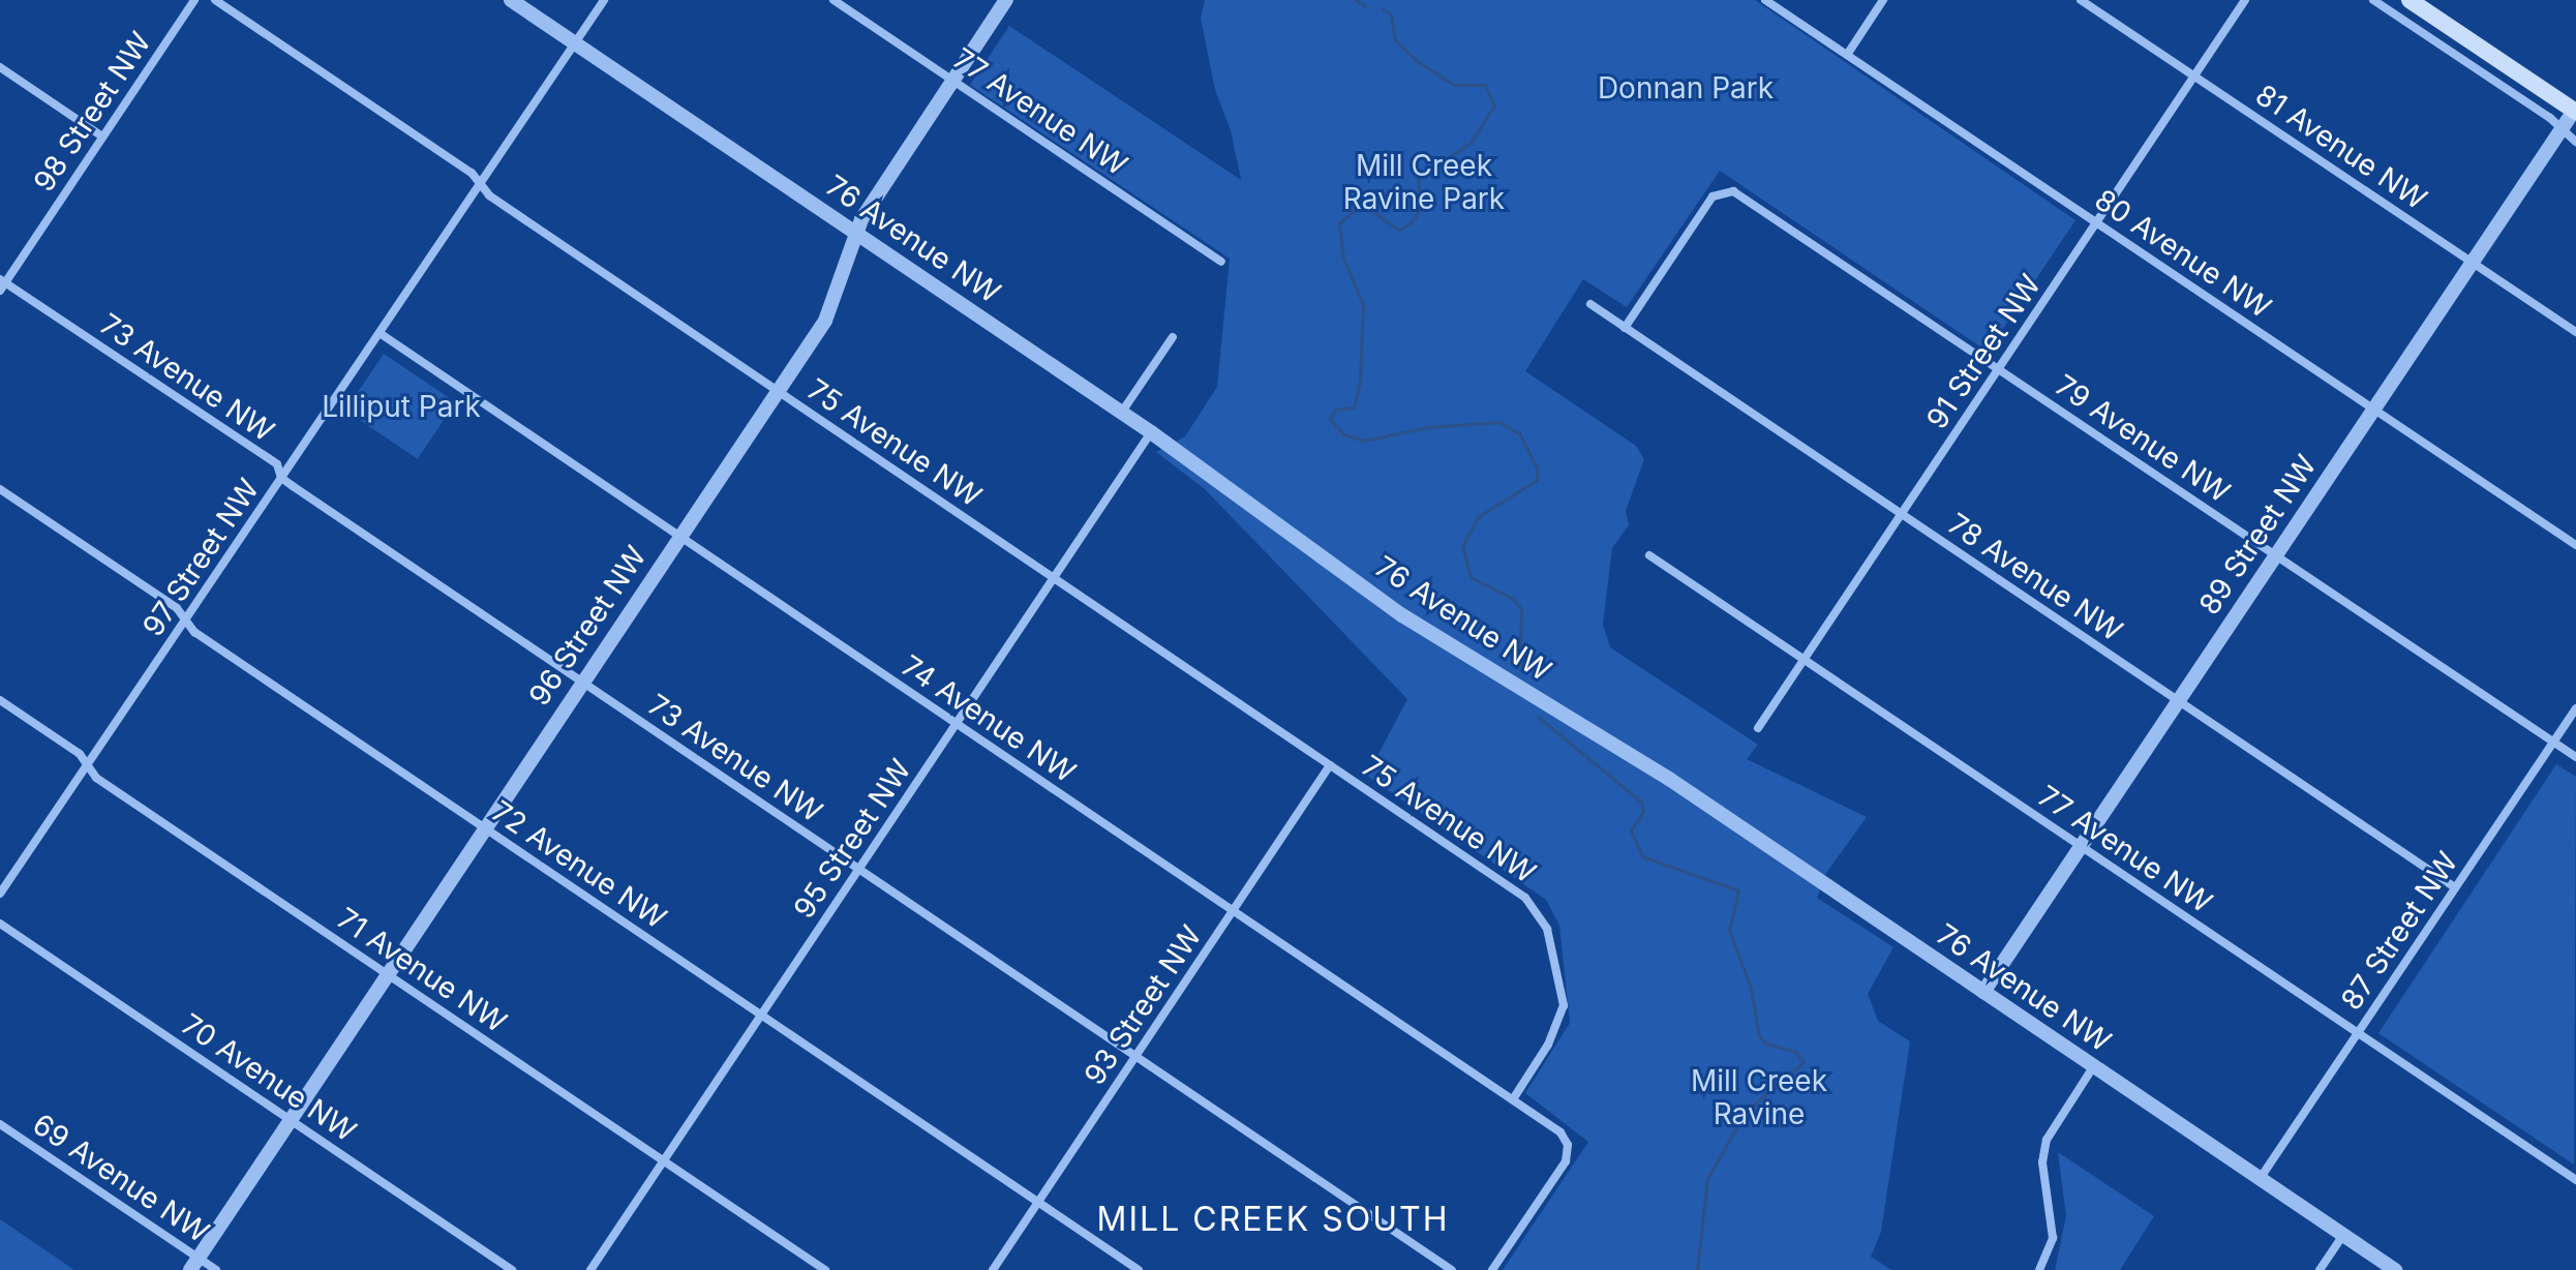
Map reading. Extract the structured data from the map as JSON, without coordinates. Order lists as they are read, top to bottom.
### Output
{
  "streets": {
    "street": [
      "98 Street NW",
      "77 Avenue NW",
      "81 Avenue NW",
      "76 Avenue NW",
      "80 Avenue NW",
      "91 Street NW",
      "73 Avenue NW",
      "79 Avenue NW",
      "75 Avenue NW",
      "89 Street NW",
      "97 Street NW",
      "78 Avenue NW",
      "96 Street NW",
      "74 Avenue NW",
      "95 Street NW",
      "72 Avenue NW",
      "87 Street NW",
      "71 Avenue NW",
      "93 Street NW",
      "70 Avenue NW",
      "69 Avenue NW"
    ]
  },
  "crossings": [
    ["98 Street NW", "73 Avenue NW"],
    ["77 Avenue NW", "91 Street NW"],
    ["77 Avenue NW", "89 Street NW"],
    ["77 Avenue NW", "96 Street NW"],
    ["77 Avenue NW", "87 Street NW"],
    ["81 Avenue NW", "91 Street NW"],
    ["81 Avenue NW", "89 Street NW"],
    ["76 Avenue NW", "89 Street NW"],
    ["76 Avenue NW", "97 Street NW"],
    ["76 Avenue NW", "96 Street NW"],
    ["76 Avenue NW", "95 Street NW"],
    ["76 Avenue NW", "87 Street NW"],
    ["80 Avenue NW", "91 Street NW"],
    ["80 Avenue NW", "89 Street NW"],
    ["91 Street NW", "79 Avenue NW"],
    ["91 Street NW", "78 Avenue NW"],
    ["73 Avenue NW", "97 Street NW"],
    ["73 Avenue NW", "96 Street NW"],
    ["73 Avenue NW", "95 Street NW"],
    ["73 Avenue NW", "93 Street NW"],
    ["79 Avenue NW", "89 Street NW"],
    ["79 Avenue NW", "78 Avenue NW"],
    ["79 Avenue NW", "87 Street NW"],
    ["75 Avenue NW", "97 Street NW"],
    ["75 Avenue NW", "96 Street NW"],
    ["75 Avenue NW", "74 Avenue NW"],
    ["75 Avenue NW", "95 Street NW"],
    ["75 Avenue NW", "93 Street NW"],
    ["89 Street NW", "78 Avenue NW"],
    ["97 Street NW", "74 Avenue NW"],
    ["97 Street NW", "72 Avenue NW"],
    ["97 Street NW", "71 Avenue NW"],
    ["78 Avenue NW", "87 Street NW"],
    ["96 Street NW", "74 Avenue NW"],
    ["96 Street NW", "72 Avenue NW"],
    ["96 Street NW", "71 Avenue NW"],
    ["96 Street NW", "70 Avenue NW"],
    ["96 Street NW", "69 Avenue NW"],
    ["74 Avenue NW", "95 Street NW"],
    ["74 Avenue NW", "93 Street NW"],
    ["95 Street NW", "72 Avenue NW"],
    ["95 Street NW", "71 Avenue NW"],
    ["72 Avenue NW", "93 Street NW"]
  ],
  "districts": ["MILL CREEK SOUTH"],
  "parks": [
    "Donnan Park",
    "Mill Creek Ravine Park",
    "Lilliput Park",
    "Mill Creek Ravine"
  ]
}
